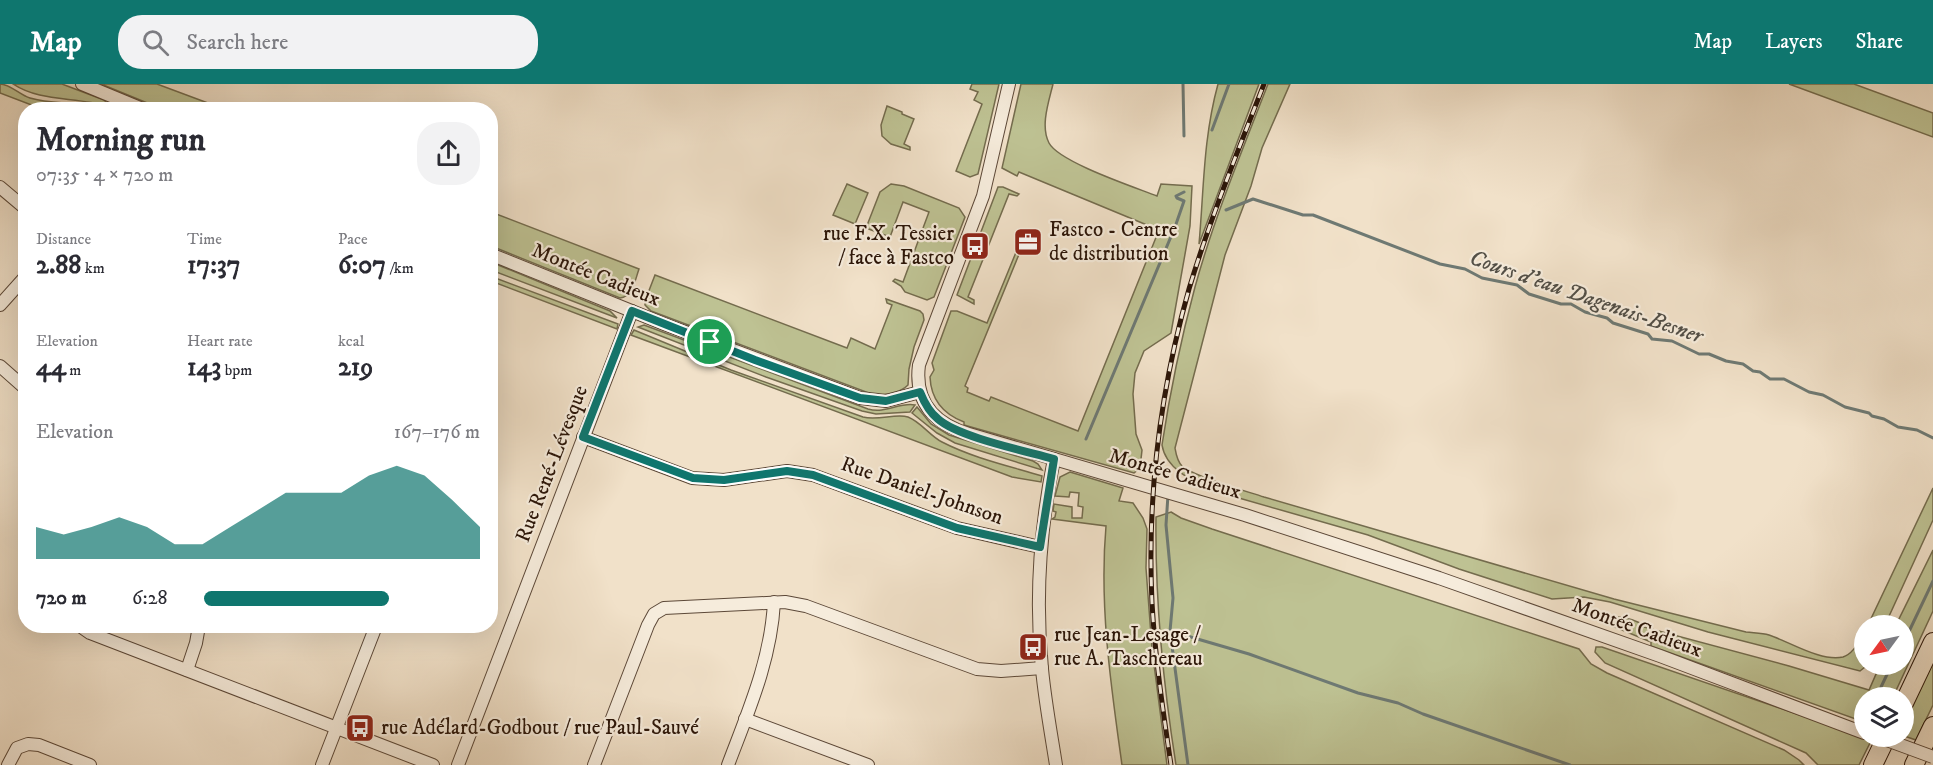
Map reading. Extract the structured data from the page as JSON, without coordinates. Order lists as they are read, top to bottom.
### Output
{
  "streets": {
    "street": ["Montée Cadieux", "Rue René-Lévesque", "Rue Daniel-Johnson"]
  },
  "crossings": [
    ["Montée Cadieux", "Rue René-Lévesque"],
    ["Rue René-Lévesque", "Rue Daniel-Johnson"]
  ],
  "water": ["Cours d'eau Dagenais-Besner"],
  "places": {
    "office": ["Fastco - Centre de distribution"],
    "bus stop": ["rue F.X. Tessier / face à Fastco", "rue Jean-Lesage / rue A. Taschereau", "rue Adélard-Godbout / rue Paul-Sauvé"]
  },
  "north": "bottom left",
  "page": {
    "header": "Map",
    "search": "Search here",
    "nav": ["Map", "Layers", "Share"],
    "heading": ["Morning run", "07:35 · 4 × 720 m"],
    "stats": [
      ["Distance", "2.88 km"],
      ["Time", "17:37"],
      ["Pace", "6:07 /km"],
      ["Elevation", "44 m"],
      ["Heart rate", "143 bpm"],
      ["kcal", "219"]
    ],
    "chart": ["Elevation", "167–176 m"],
    "list": [
      {
        "name": "720 m",
        "note": "6:28"
      }
    ]
  }
}
